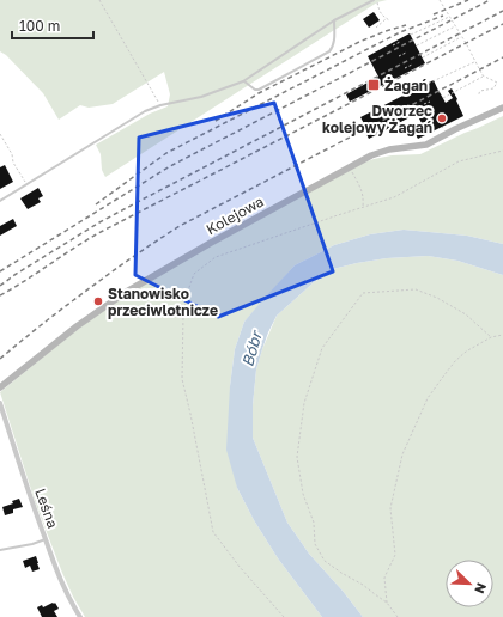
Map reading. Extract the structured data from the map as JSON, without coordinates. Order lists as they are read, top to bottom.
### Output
{
  "streets": {
    "street": ["Kolejowa", "Leśna"]
  },
  "water": ["Bóbr"],
  "places": {
    "transit": ["Żagań"],
    "other": ["Dworzec kolejowy Żagań", "Stanowisko przeciwlotnicze"]
  },
  "scale_bar": "100 m",
  "north": "bottom right"
}
